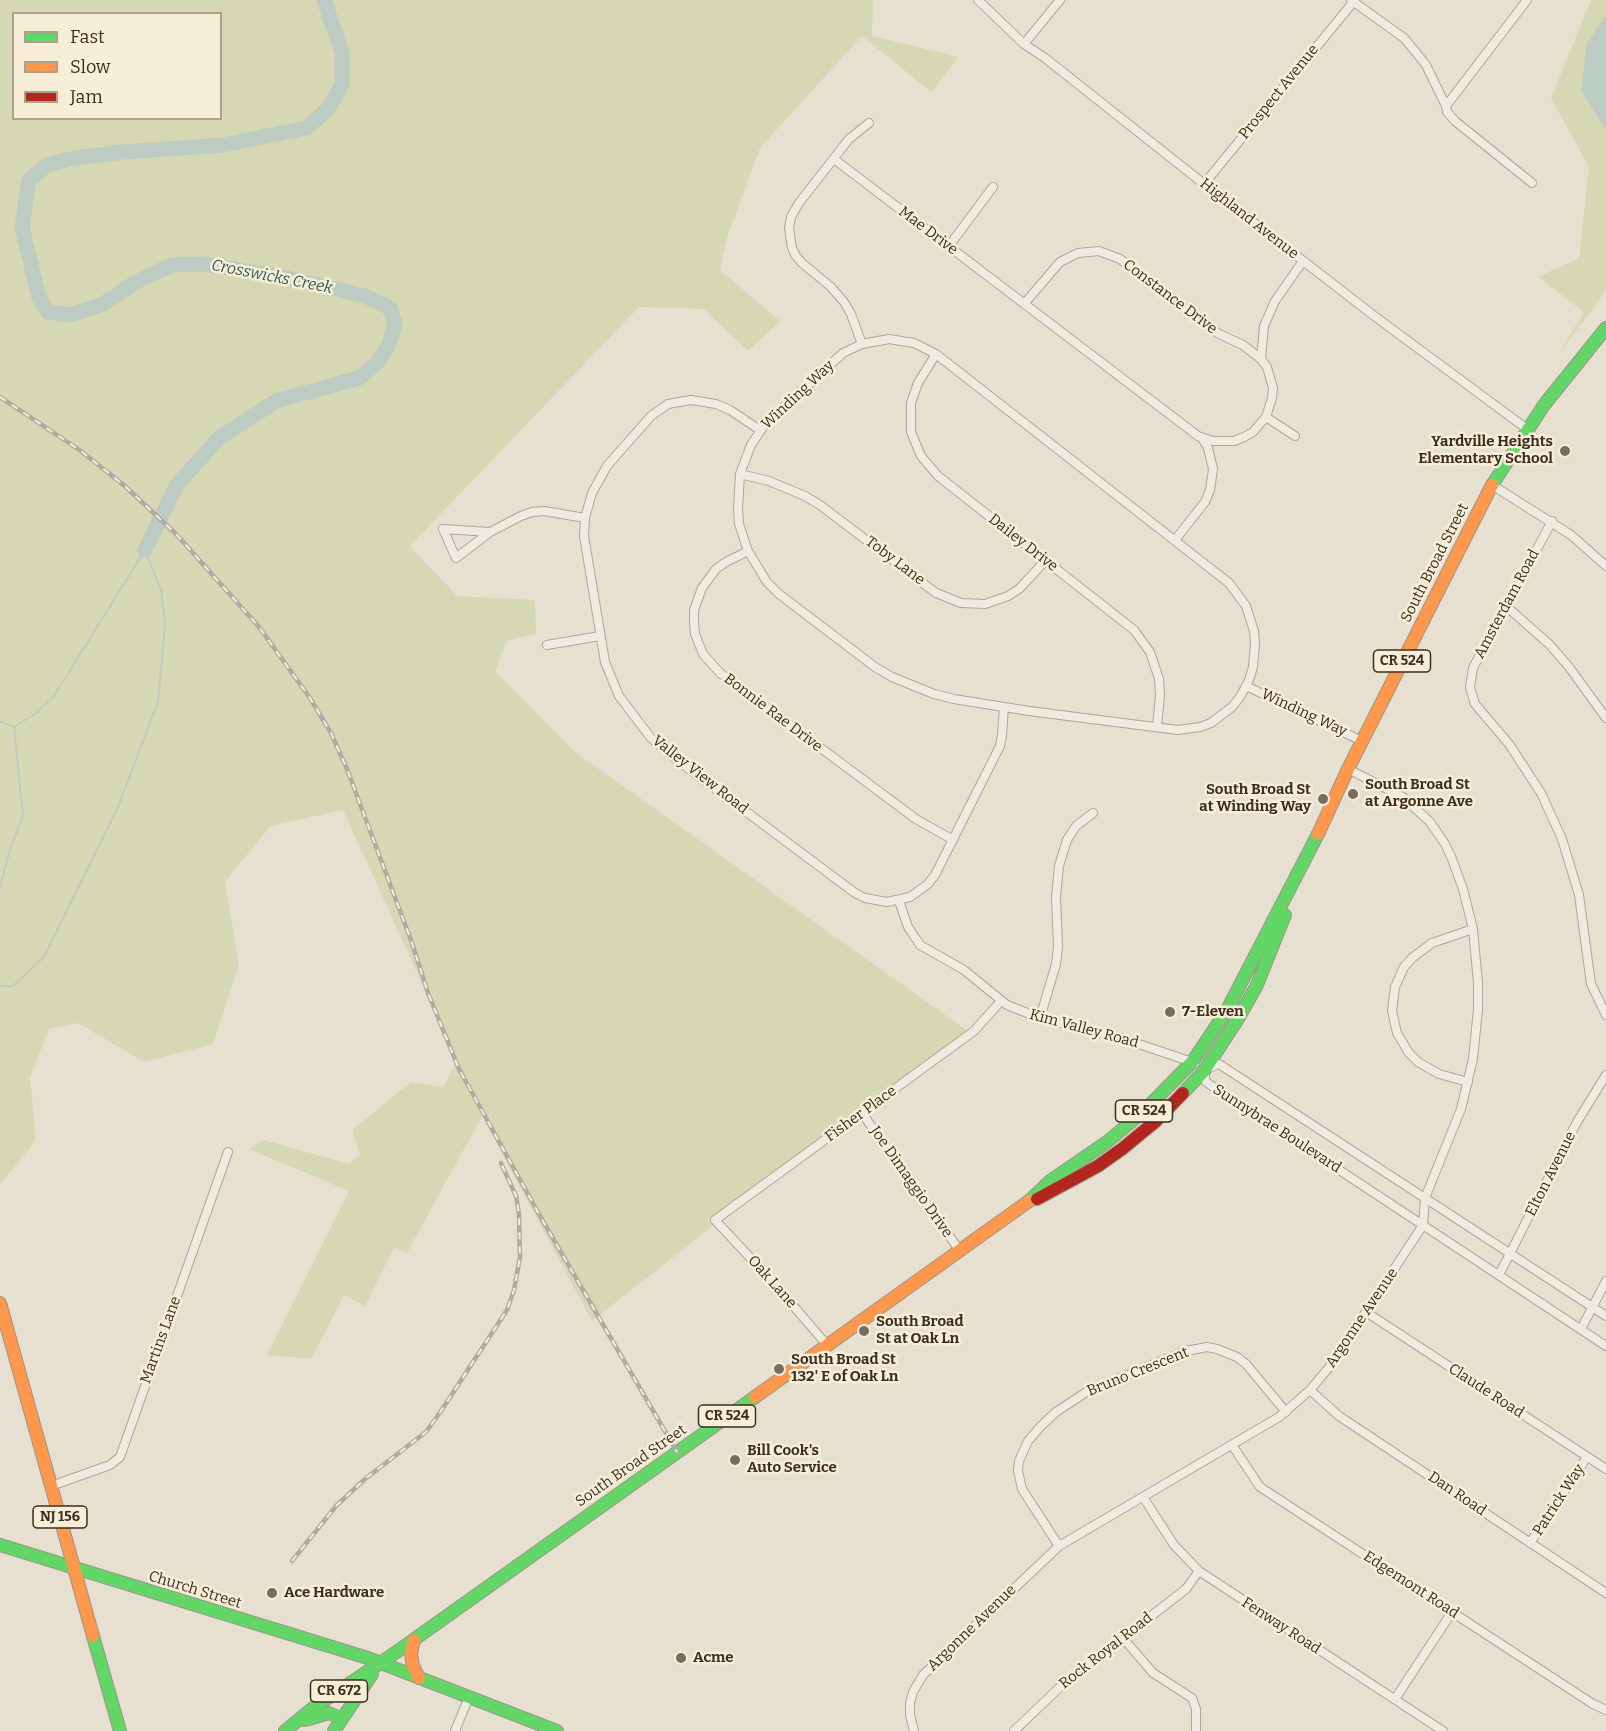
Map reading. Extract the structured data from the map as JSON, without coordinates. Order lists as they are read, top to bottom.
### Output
{
  "streets": {
    "main road": [
      "South Broad Street",
      "CR 524",
      "NJ 156",
      "Church Street",
      "CR 672"
    ],
    "street": [
      "Prospect Avenue",
      "Highland Avenue",
      "Mae Drive",
      "Constance Drive",
      "Winding Way",
      "Dailey Drive",
      "Toby Lane",
      "Amsterdam Road",
      "Bonnie Rae Drive",
      "Valley View Road",
      "Kim Valley Road",
      "Fisher Place",
      "Sunnybrae Boulevard",
      "Elton Avenue",
      "Joe Dimaggio Drive",
      "Oak Lane",
      "Argonne Avenue",
      "Martins Lane",
      "Bruno Crescent",
      "Claude Road",
      "Dan Road",
      "Patrick Way",
      "Edgemont Road",
      "Fenway Road",
      "Rock Royal Road"
    ]
  },
  "crossings": [
    ["Prospect Avenue", "Highland Avenue"],
    ["Highland Avenue", "South Broad Street"],
    ["Mae Drive", "Constance Drive"],
    ["Winding Way", "Dailey Drive"],
    ["Winding Way", "Toby Lane"],
    ["Winding Way", "South Broad Street"],
    ["Winding Way", "Bonnie Rae Drive"],
    ["Winding Way", "Valley View Road"],
    ["Dailey Drive", "Toby Lane"],
    ["South Broad Street", "CR 524"],
    ["South Broad Street", "Kim Valley Road"],
    ["South Broad Street", "Sunnybrae Boulevard"],
    ["South Broad Street", "Joe Dimaggio Drive"],
    ["South Broad Street", "Oak Lane"],
    ["South Broad Street", "Argonne Avenue"],
    ["South Broad Street", "Church Street"],
    ["CR 524", "Church Street"],
    ["Valley View Road", "Kim Valley Road"],
    ["Kim Valley Road", "Fisher Place"],
    ["Kim Valley Road", "Sunnybrae Boulevard"],
    ["Fisher Place", "Joe Dimaggio Drive"],
    ["Fisher Place", "Oak Lane"],
    ["Sunnybrae Boulevard", "Elton Avenue"],
    ["Sunnybrae Boulevard", "Argonne Avenue"],
    ["Argonne Avenue", "Bruno Crescent"],
    ["Argonne Avenue", "Claude Road"],
    ["Argonne Avenue", "Dan Road"],
    ["Argonne Avenue", "Edgemont Road"],
    ["Argonne Avenue", "Fenway Road"],
    ["Martins Lane", "NJ 156"],
    ["Claude Road", "Patrick Way"],
    ["Dan Road", "Patrick Way"],
    ["NJ 156", "Church Street"],
    ["Fenway Road", "Rock Royal Road"]
  ],
  "water": ["Crosswicks Creek"],
  "places": [
    "Yardville Heights Elementary School",
    "South Broad St at Argonne Ave",
    "South Broad St at Winding Way",
    "7-Eleven",
    "South Broad St at Oak Ln",
    "South Broad St 132' E of Oak Ln",
    "Bill Cook's Auto Service",
    "Ace Hardware",
    "Acme"
  ],
  "legend": ["Fast", "Slow", "Jam"]
}
